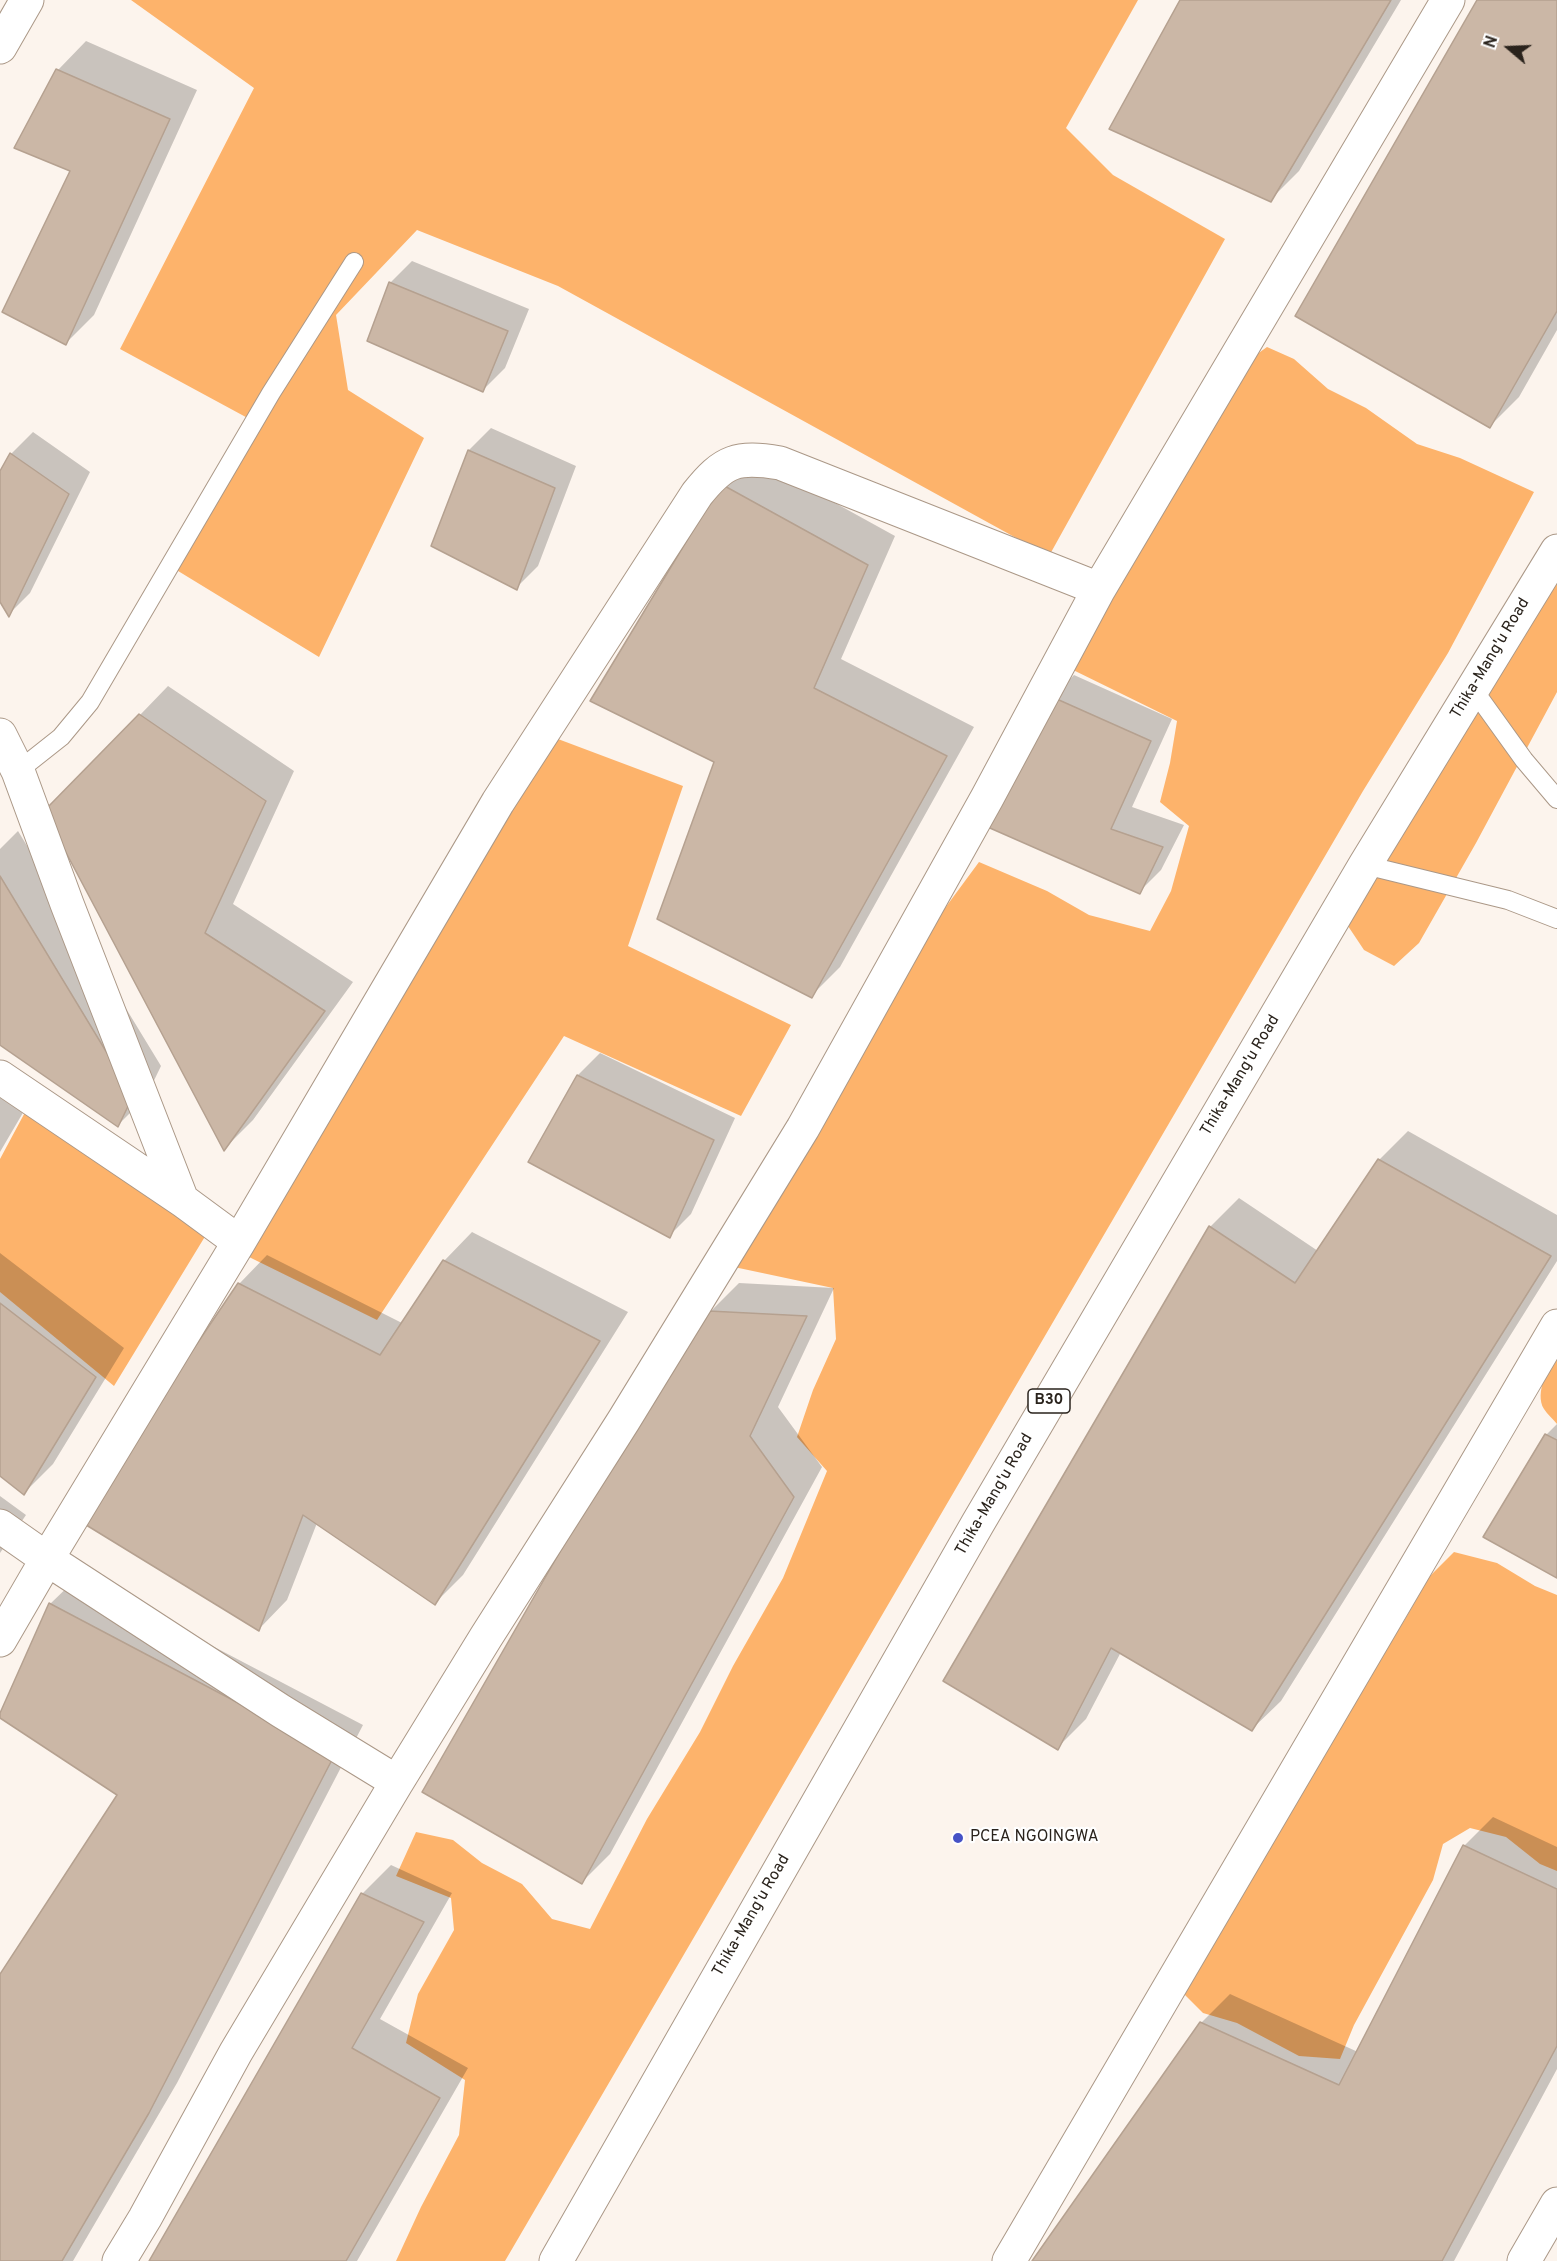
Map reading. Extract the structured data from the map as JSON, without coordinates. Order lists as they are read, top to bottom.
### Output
{
  "streets": {
    "main road": ["Thika-Mang'u Road", "B30"]
  },
  "places": ["PCEA NGOINGWA"],
  "north": "left"
}
